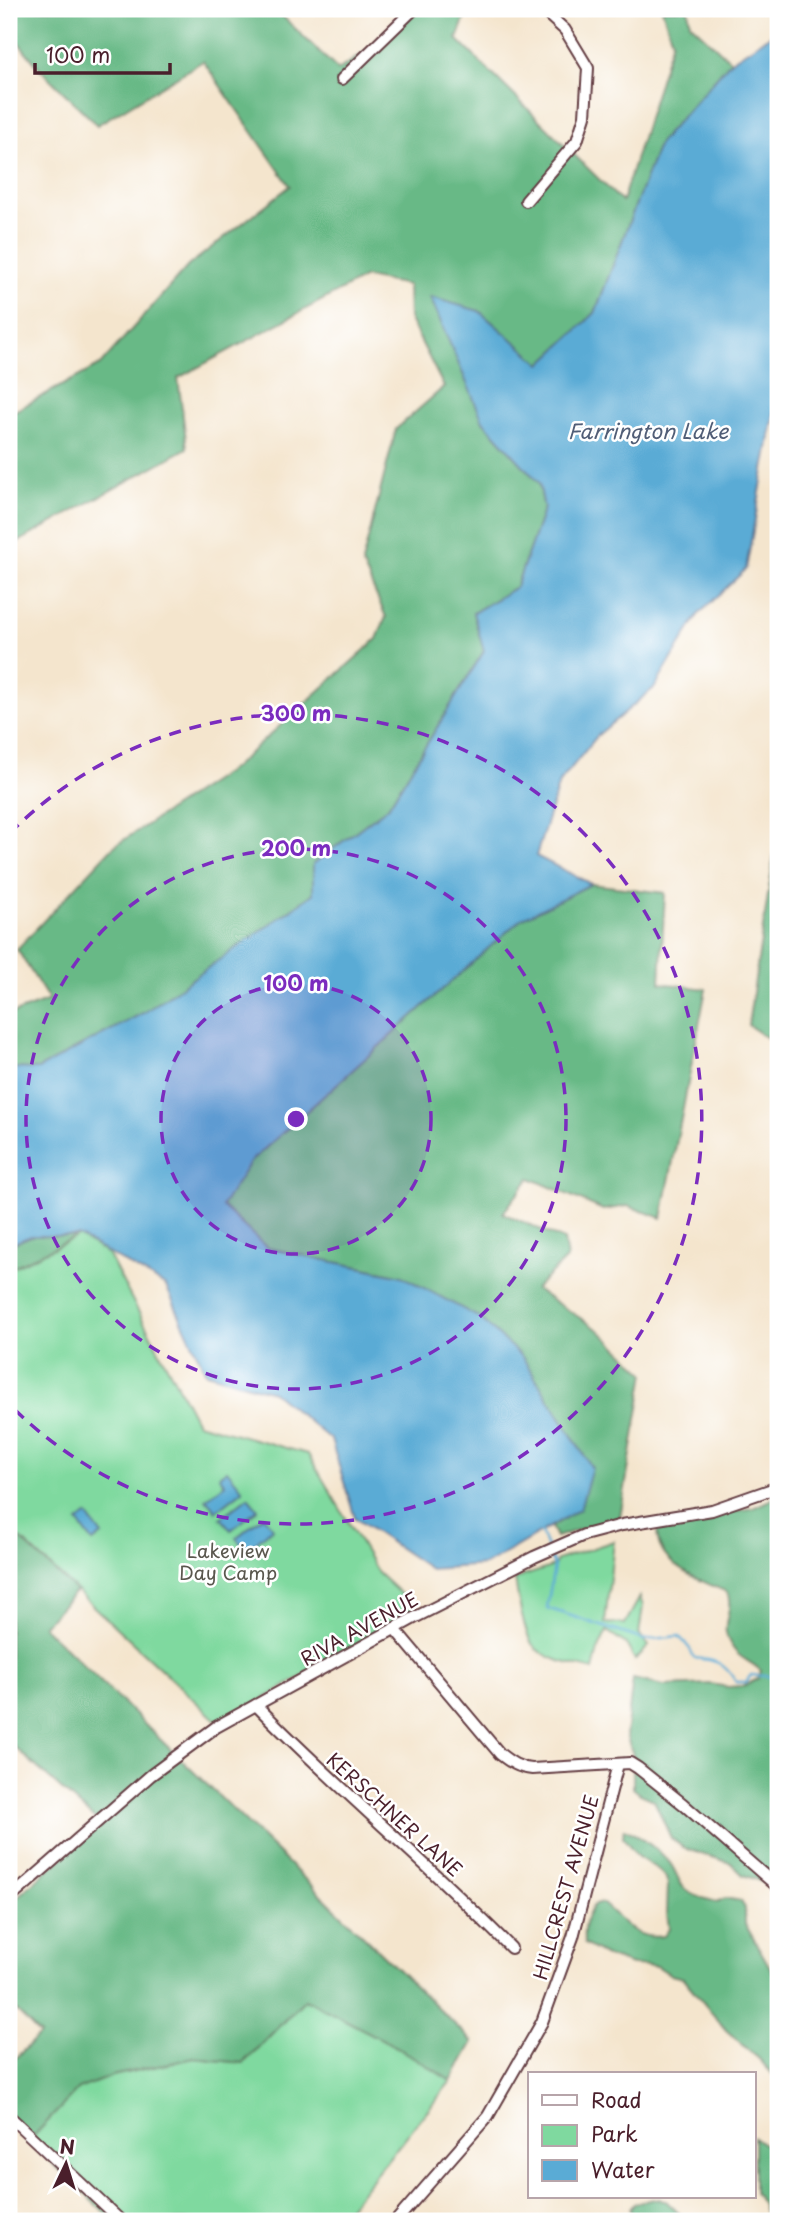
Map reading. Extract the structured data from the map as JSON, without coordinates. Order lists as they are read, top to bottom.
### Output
{
  "streets": {
    "street": ["RIVA AVENUE", "KERSCHNER LANE", "HILLCREST AVENUE"]
  },
  "crossings": [
    ["RIVA AVENUE", "KERSCHNER LANE"]
  ],
  "water": ["Farrington Lake"],
  "parks": ["Lakeview Day Camp"],
  "legend": ["Road", "Park", "Water"],
  "scale_bar": "100 m",
  "north": "top",
  "rings": ["300 m", "200 m", "100 m"]
}
